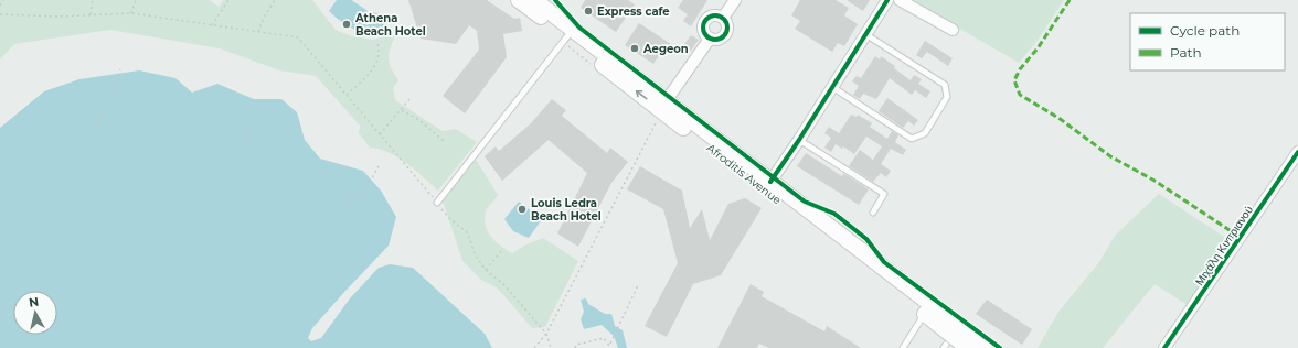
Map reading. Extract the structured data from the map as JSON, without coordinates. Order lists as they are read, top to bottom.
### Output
{
  "streets": {
    "main road": ["Afroditis Avenue"],
    "street": ["Μιχάλη Κυπριανού"]
  },
  "places": [
    "Express cafe",
    "Athena Beach Hotel",
    "Aegeon",
    "Louis Ledra Beach Hotel"
  ],
  "legend": ["Cycle path", "Path"],
  "north": "top"
}
